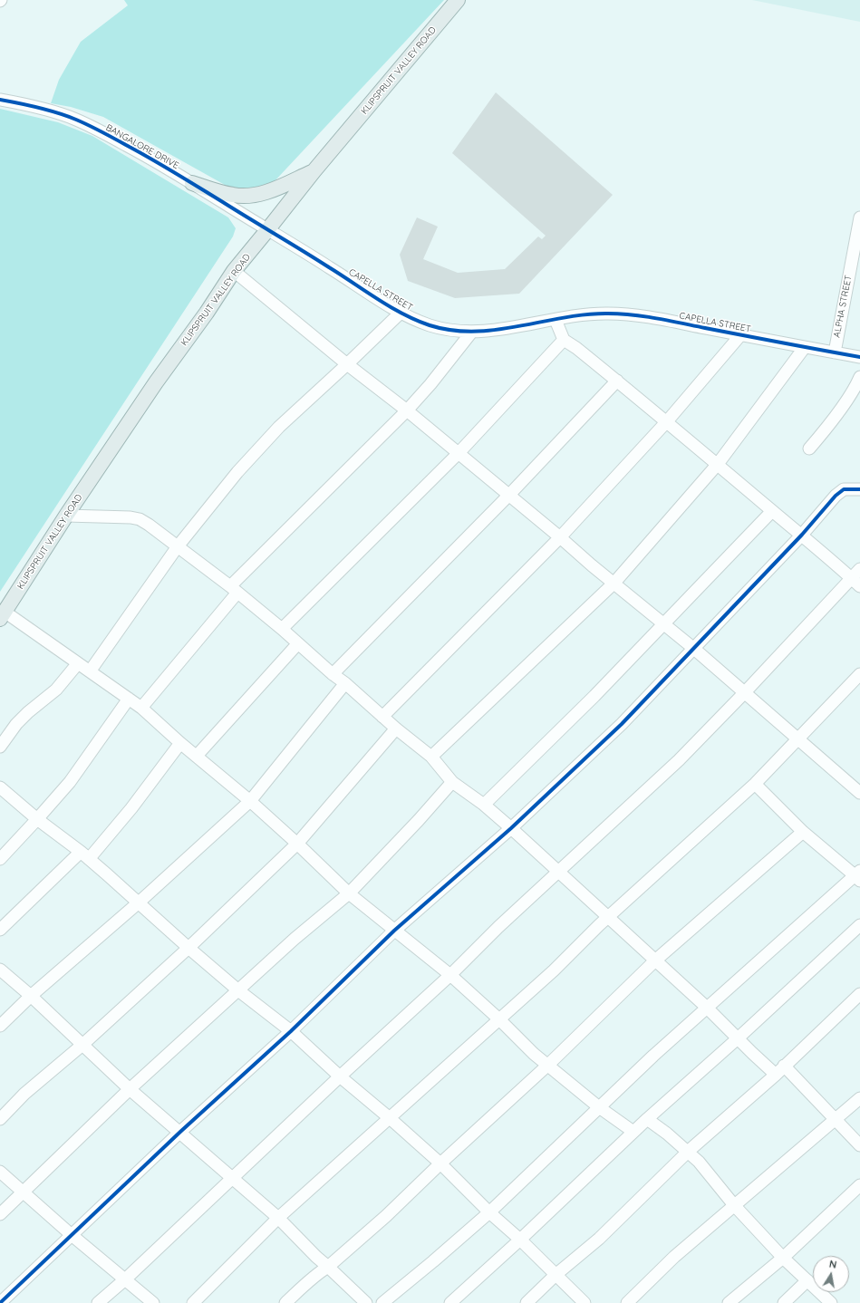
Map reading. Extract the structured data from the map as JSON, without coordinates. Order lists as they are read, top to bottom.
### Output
{
  "streets": {
    "main road": ["KLIPSPRUIT VALLEY ROAD"],
    "street": ["BANGALORE DRIVE", "CAPELLA STREET", "ALPHA STREET"]
  },
  "crossings": [
    ["KLIPSPRUIT VALLEY ROAD", "BANGALORE DRIVE"],
    ["KLIPSPRUIT VALLEY ROAD", "CAPELLA STREET"],
    ["BANGALORE DRIVE", "CAPELLA STREET"],
    ["CAPELLA STREET", "ALPHA STREET"]
  ],
  "north": "top"
}
